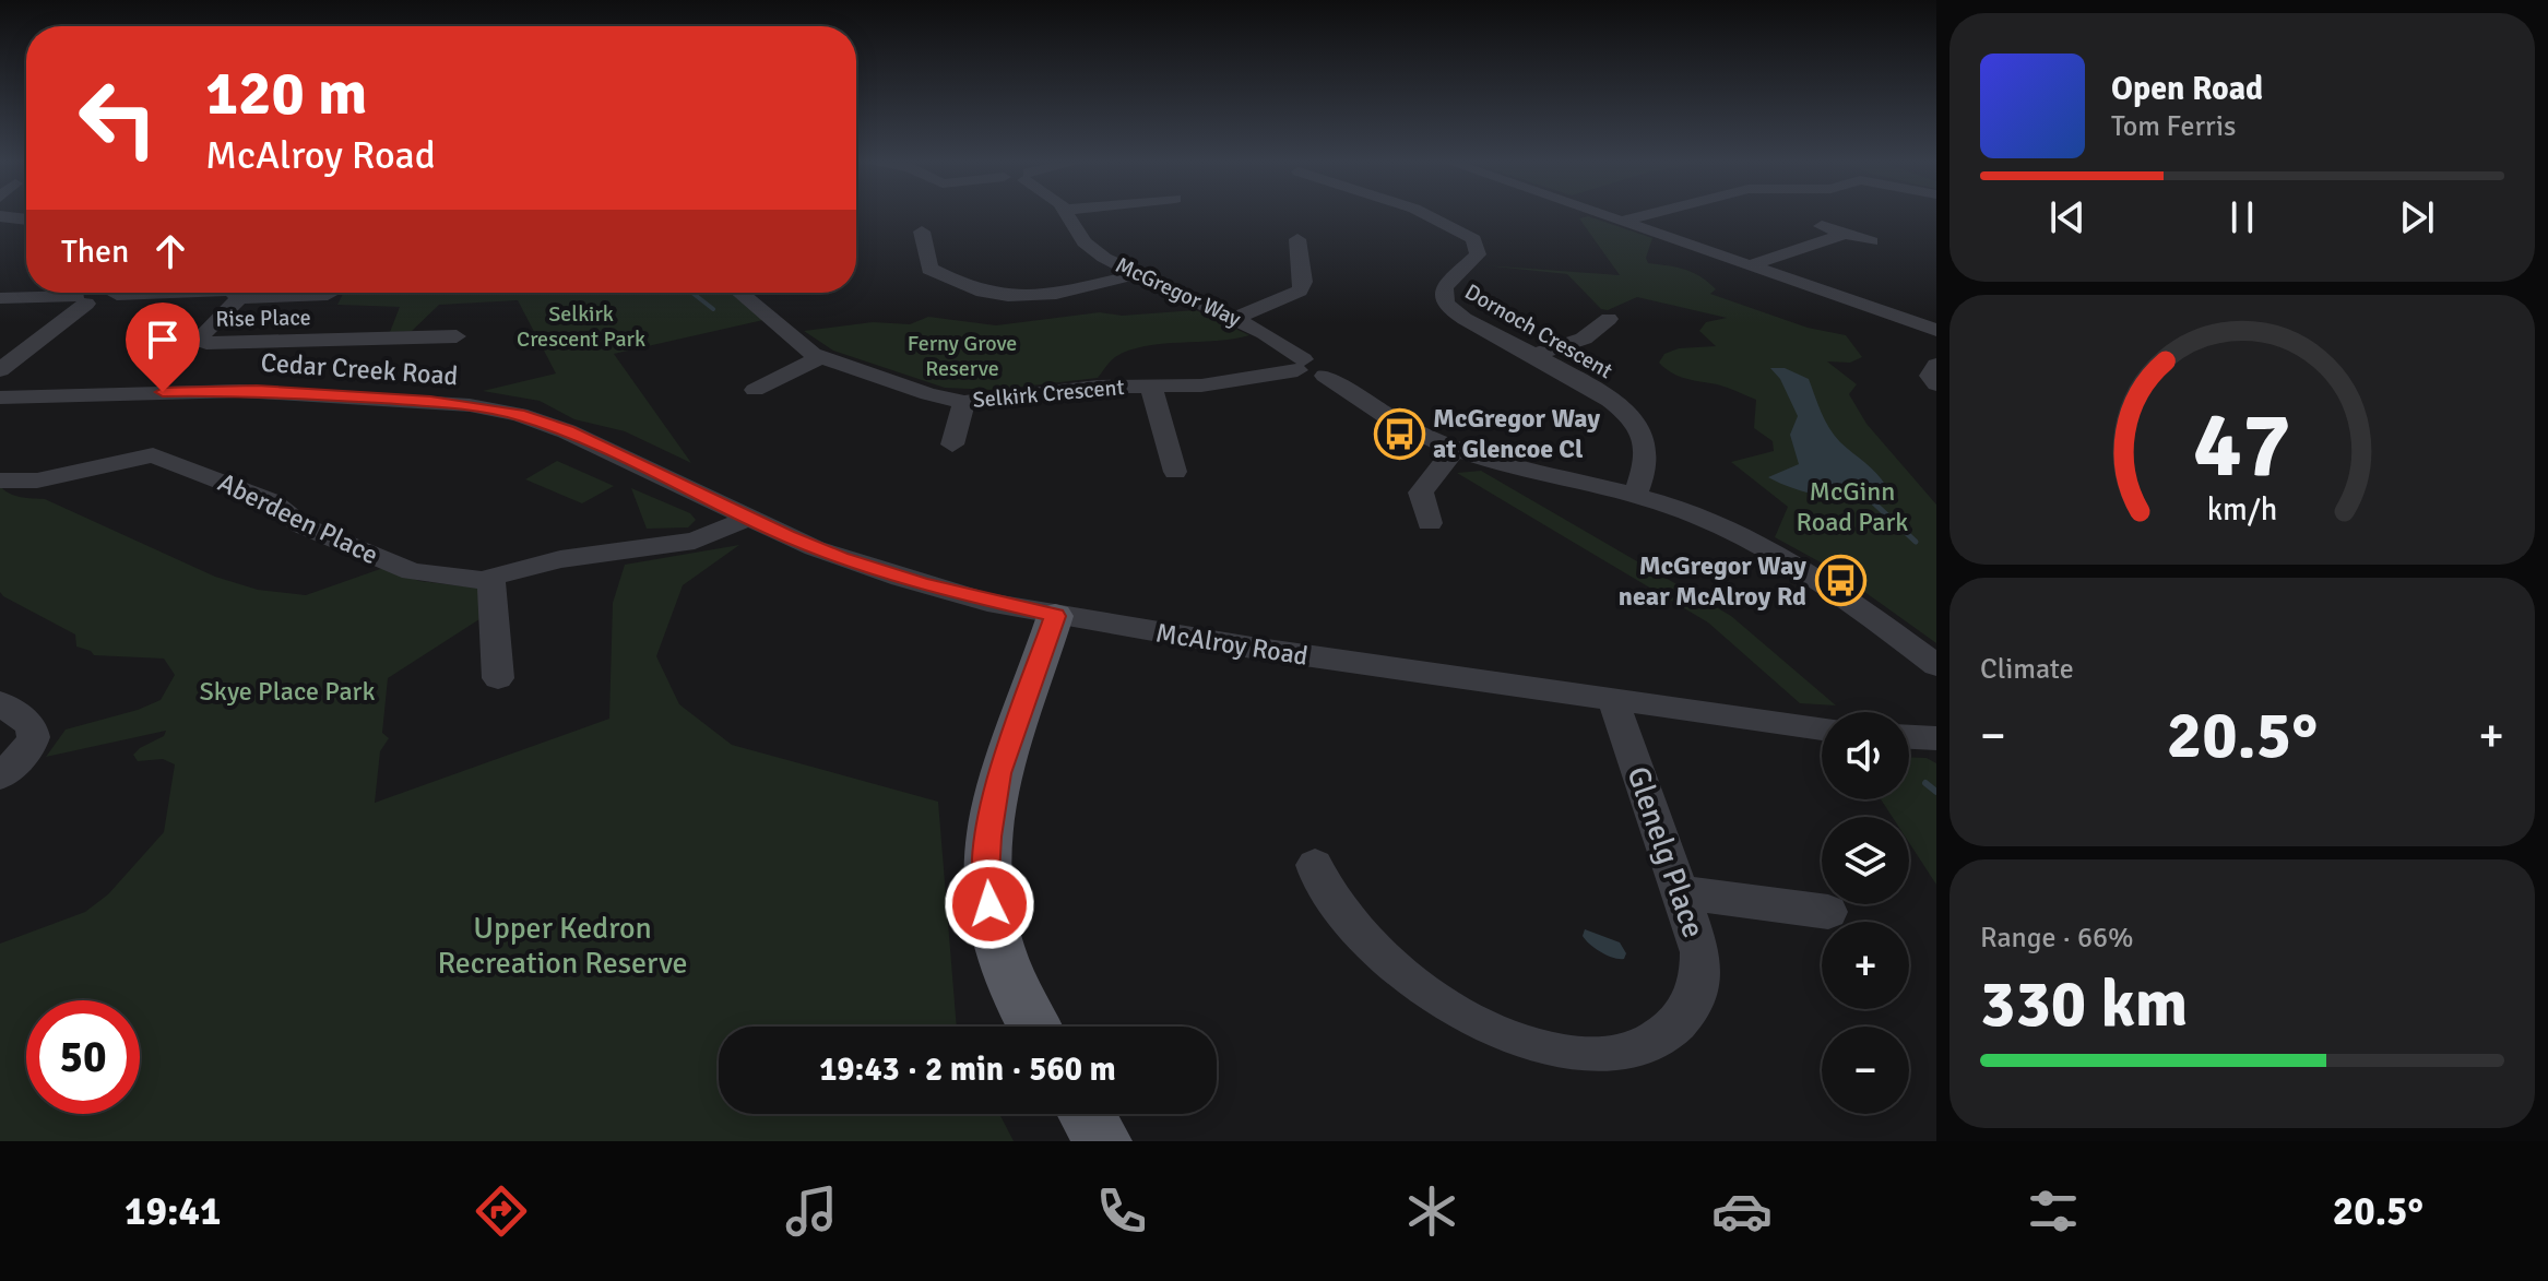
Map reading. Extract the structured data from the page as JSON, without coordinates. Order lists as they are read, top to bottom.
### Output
{
  "streets": {
    "street": [
      "McGregor Way",
      "Rise Place",
      "Dornoch Crescent",
      "Cedar Creek Road",
      "Selkirk Crescent",
      "Aberdeen Place",
      "McAlroy Road",
      "Glenelg Place"
    ]
  },
  "crossings": [
    ["McGregor Way", "Selkirk Crescent"],
    ["Cedar Creek Road", "McAlroy Road"],
    ["Aberdeen Place", "McAlroy Road"],
    ["McAlroy Road", "Glenelg Place"]
  ],
  "parks": [
    "Selkirk Crescent Park",
    "Ferny Grove Reserve",
    "McGinn Road Park",
    "Skye Place Park",
    "Upper Kedron Recreation Reserve"
  ],
  "places": {
    "bus stop": ["McGregor Way at Glencoe Cl", "McGregor Way near McAlroy Rd"]
  },
  "page": {
    "turn": ["120 m", "McAlroy Road"],
    "song": ["Open Road", "Tom Ferris"],
    "then": "Then",
    "tile": [
      "Climate",
      ["Range · 66%", "330 km"]
    ],
    "heat": ["−", "20.5°", "+"],
    "map_buttons": ["+", "−"],
    "limit": "50",
    "trip": "19:43 · 2 min · 560 m",
    "tabs": ["19:41", "20.5°"],
    "gauge": ["47", "km/h"]
  }
}
